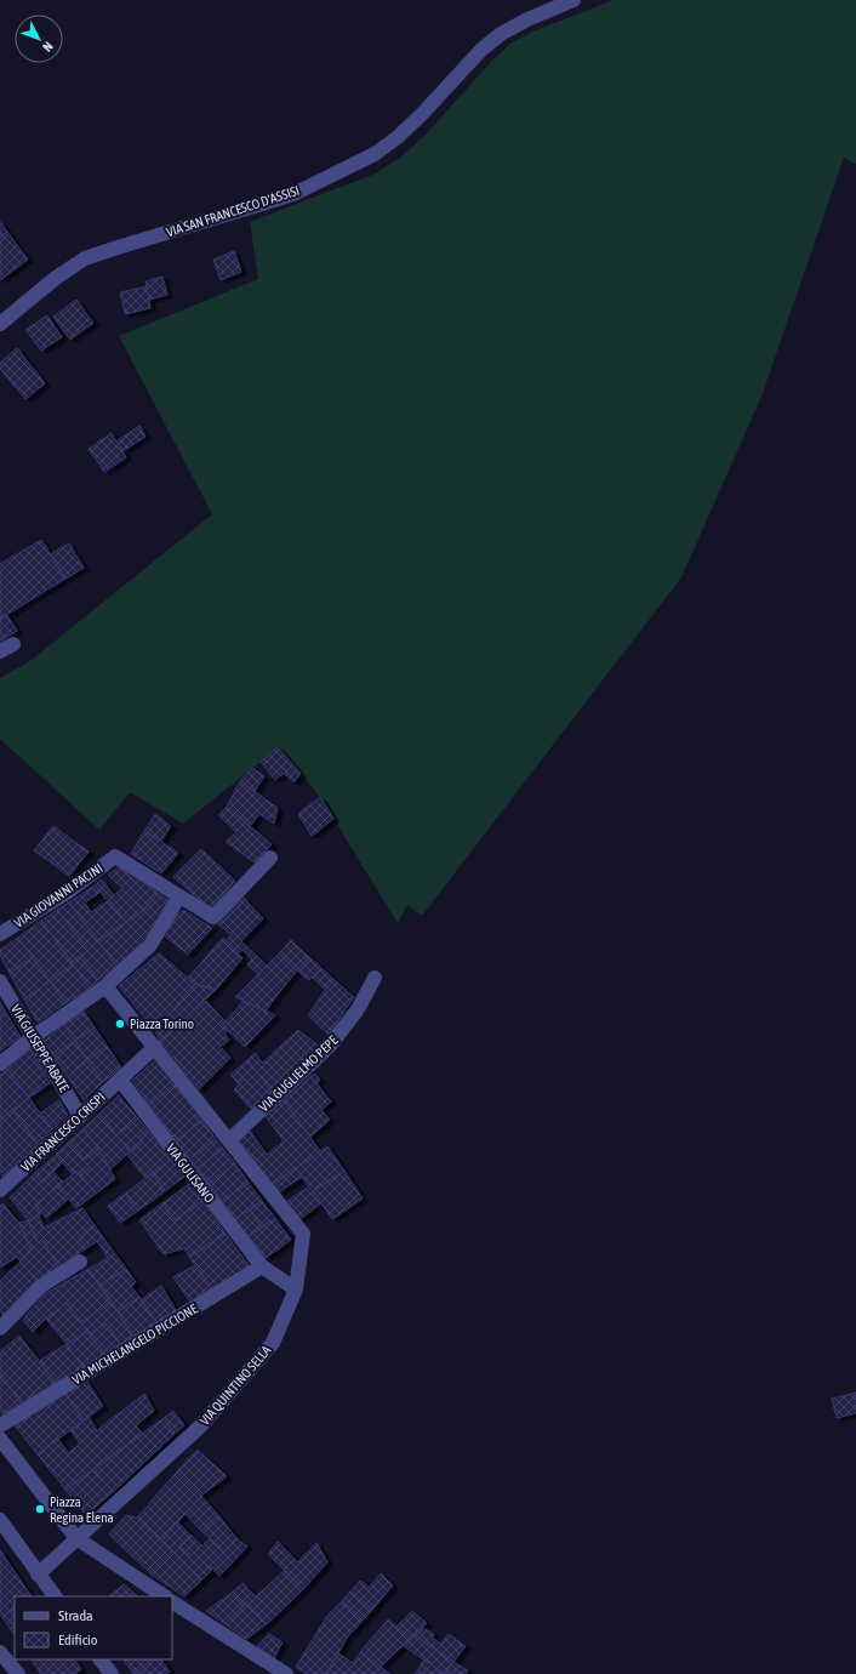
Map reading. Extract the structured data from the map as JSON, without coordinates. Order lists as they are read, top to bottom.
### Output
{
  "streets": {
    "street": [
      "VIA SAN FRANCESCO D'ASSISI",
      "VIA GIOVANNI PACINI",
      "VIA GIUSEPPE ABATE",
      "VIA GUGLIELMO PEPE",
      "VIA FRANCESCO CRISPI",
      "VIA GULISANO",
      "VIA MICHELANGELO PICCIONE",
      "VIA QUINTINO SELLA"
    ]
  },
  "crossings": [
    ["VIA GIUSEPPE ABATE", "VIA FRANCESCO CRISPI"],
    ["VIA GUGLIELMO PEPE", "VIA QUINTINO SELLA"],
    ["VIA FRANCESCO CRISPI", "VIA GULISANO"],
    ["VIA FRANCESCO CRISPI", "VIA QUINTINO SELLA"],
    ["VIA GULISANO", "VIA MICHELANGELO PICCIONE"],
    ["VIA GULISANO", "VIA QUINTINO SELLA"]
  ],
  "places": ["Piazza Torino", "Piazza Regina Elena"],
  "legend": ["Strada", "Edificio"],
  "north": "bottom right"
}
